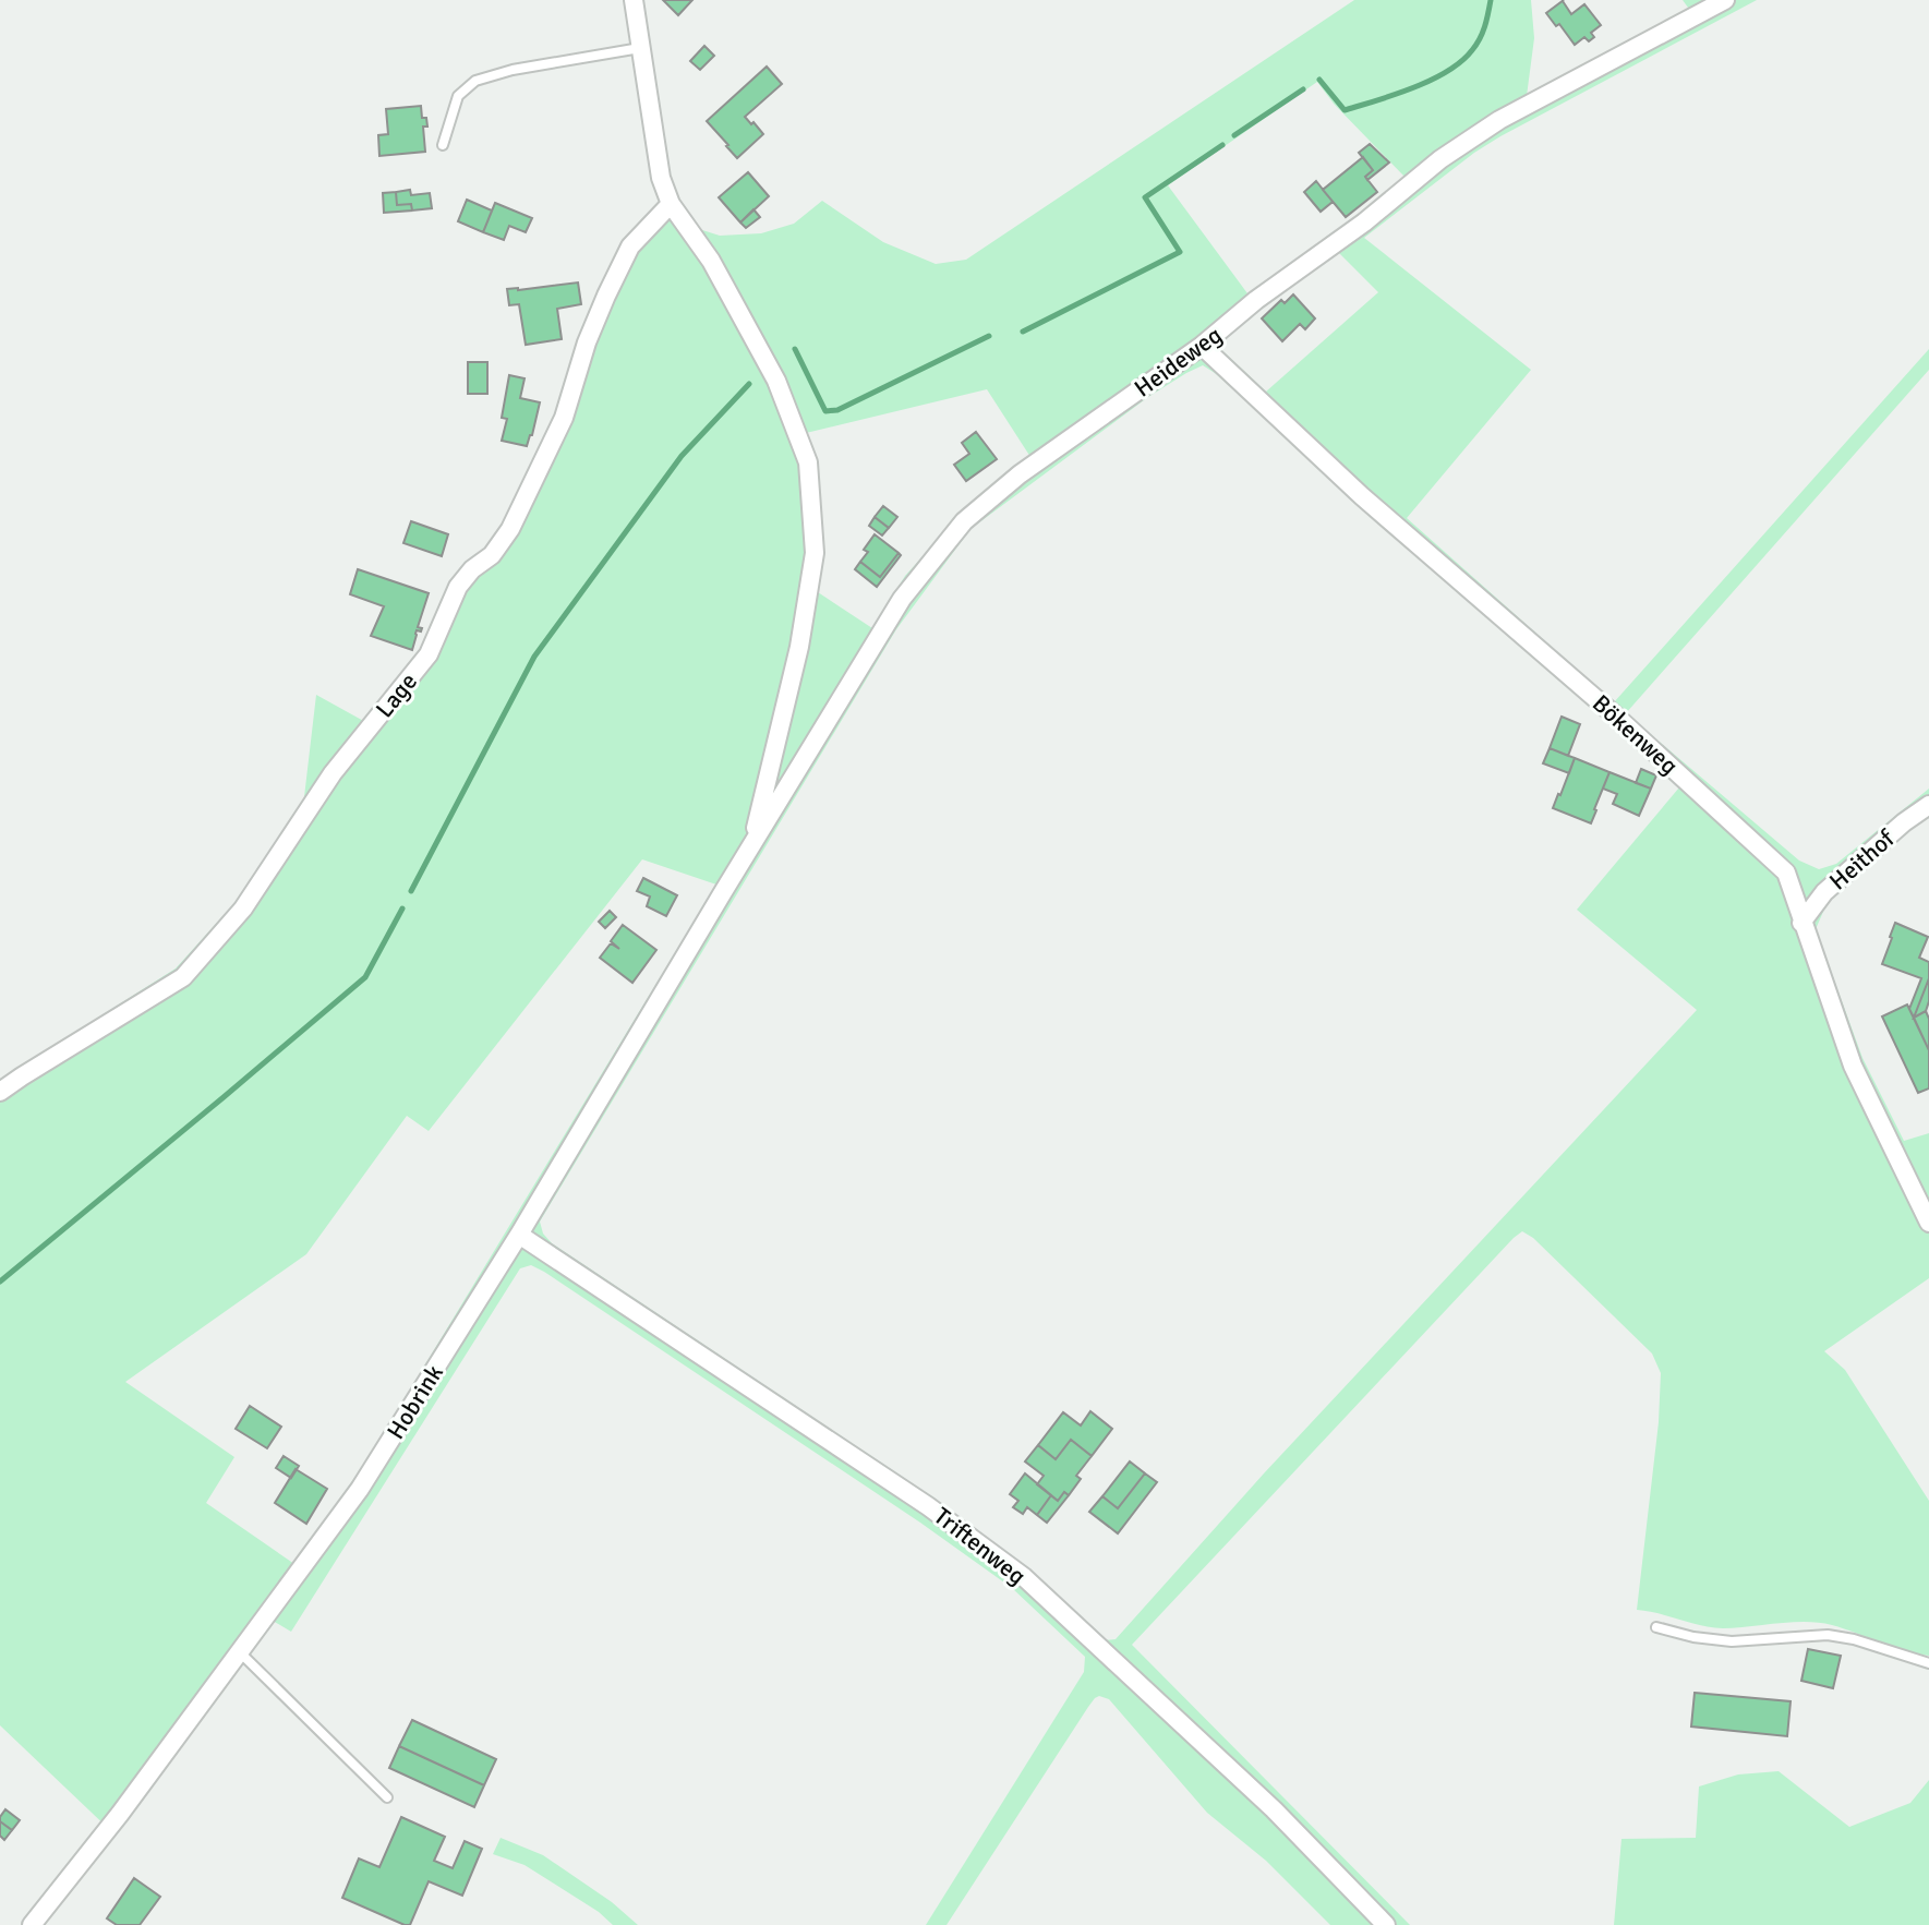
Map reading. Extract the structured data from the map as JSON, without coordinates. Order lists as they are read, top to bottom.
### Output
{
  "streets": {
    "street": [
      "Heideweg",
      "Lage",
      "Bökenweg",
      "Heithof",
      "Hobrink",
      "Triftenweg"
    ]
  },
  "crossings": [
    ["Heideweg", "Bökenweg"],
    ["Heideweg", "Hobrink"],
    ["Bökenweg", "Heithof"],
    ["Hobrink", "Triftenweg"]
  ]
}
